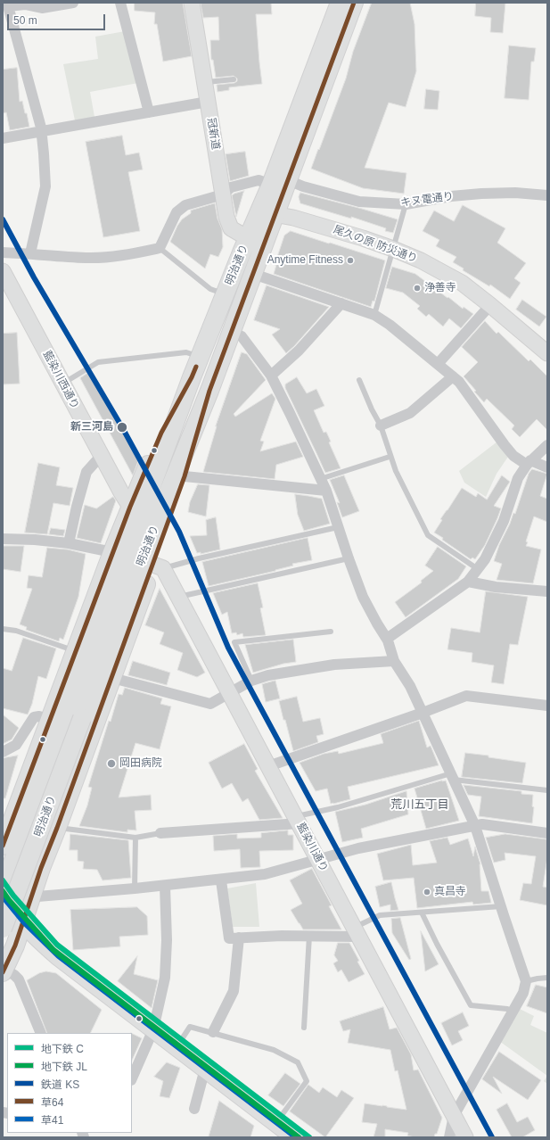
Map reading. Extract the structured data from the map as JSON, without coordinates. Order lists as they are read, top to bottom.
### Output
{
  "streets": {
    "main road": ["明治通り"],
    "street": [
      "冠新道",
      "キヌ電通り",
      "尾久の原 防災通り",
      "藍染川西通り",
      "藍染川通り"
    ]
  },
  "crossings": [
    ["冠新道", "キヌ電通り"],
    ["冠新道", "明治通り"],
    ["キヌ電通り", "明治通り"],
    ["尾久の原 防災通り", "明治通り"]
  ],
  "districts": ["荒川五丁目"],
  "places": [
    "Anytime Fitness",
    "浄善寺",
    "新三河島",
    "岡田病院",
    "真昌寺"
  ],
  "lines": [
    "transit line 草64",
    "rail line KS",
    "metro line C",
    "metro line JL",
    "transit line 草41"
  ],
  "legend": [
    "地下鉄 C",
    "地下鉄 JL",
    "鉄道 KS",
    "草64",
    "草41"
  ],
  "scale_bar": "50 m"
}
